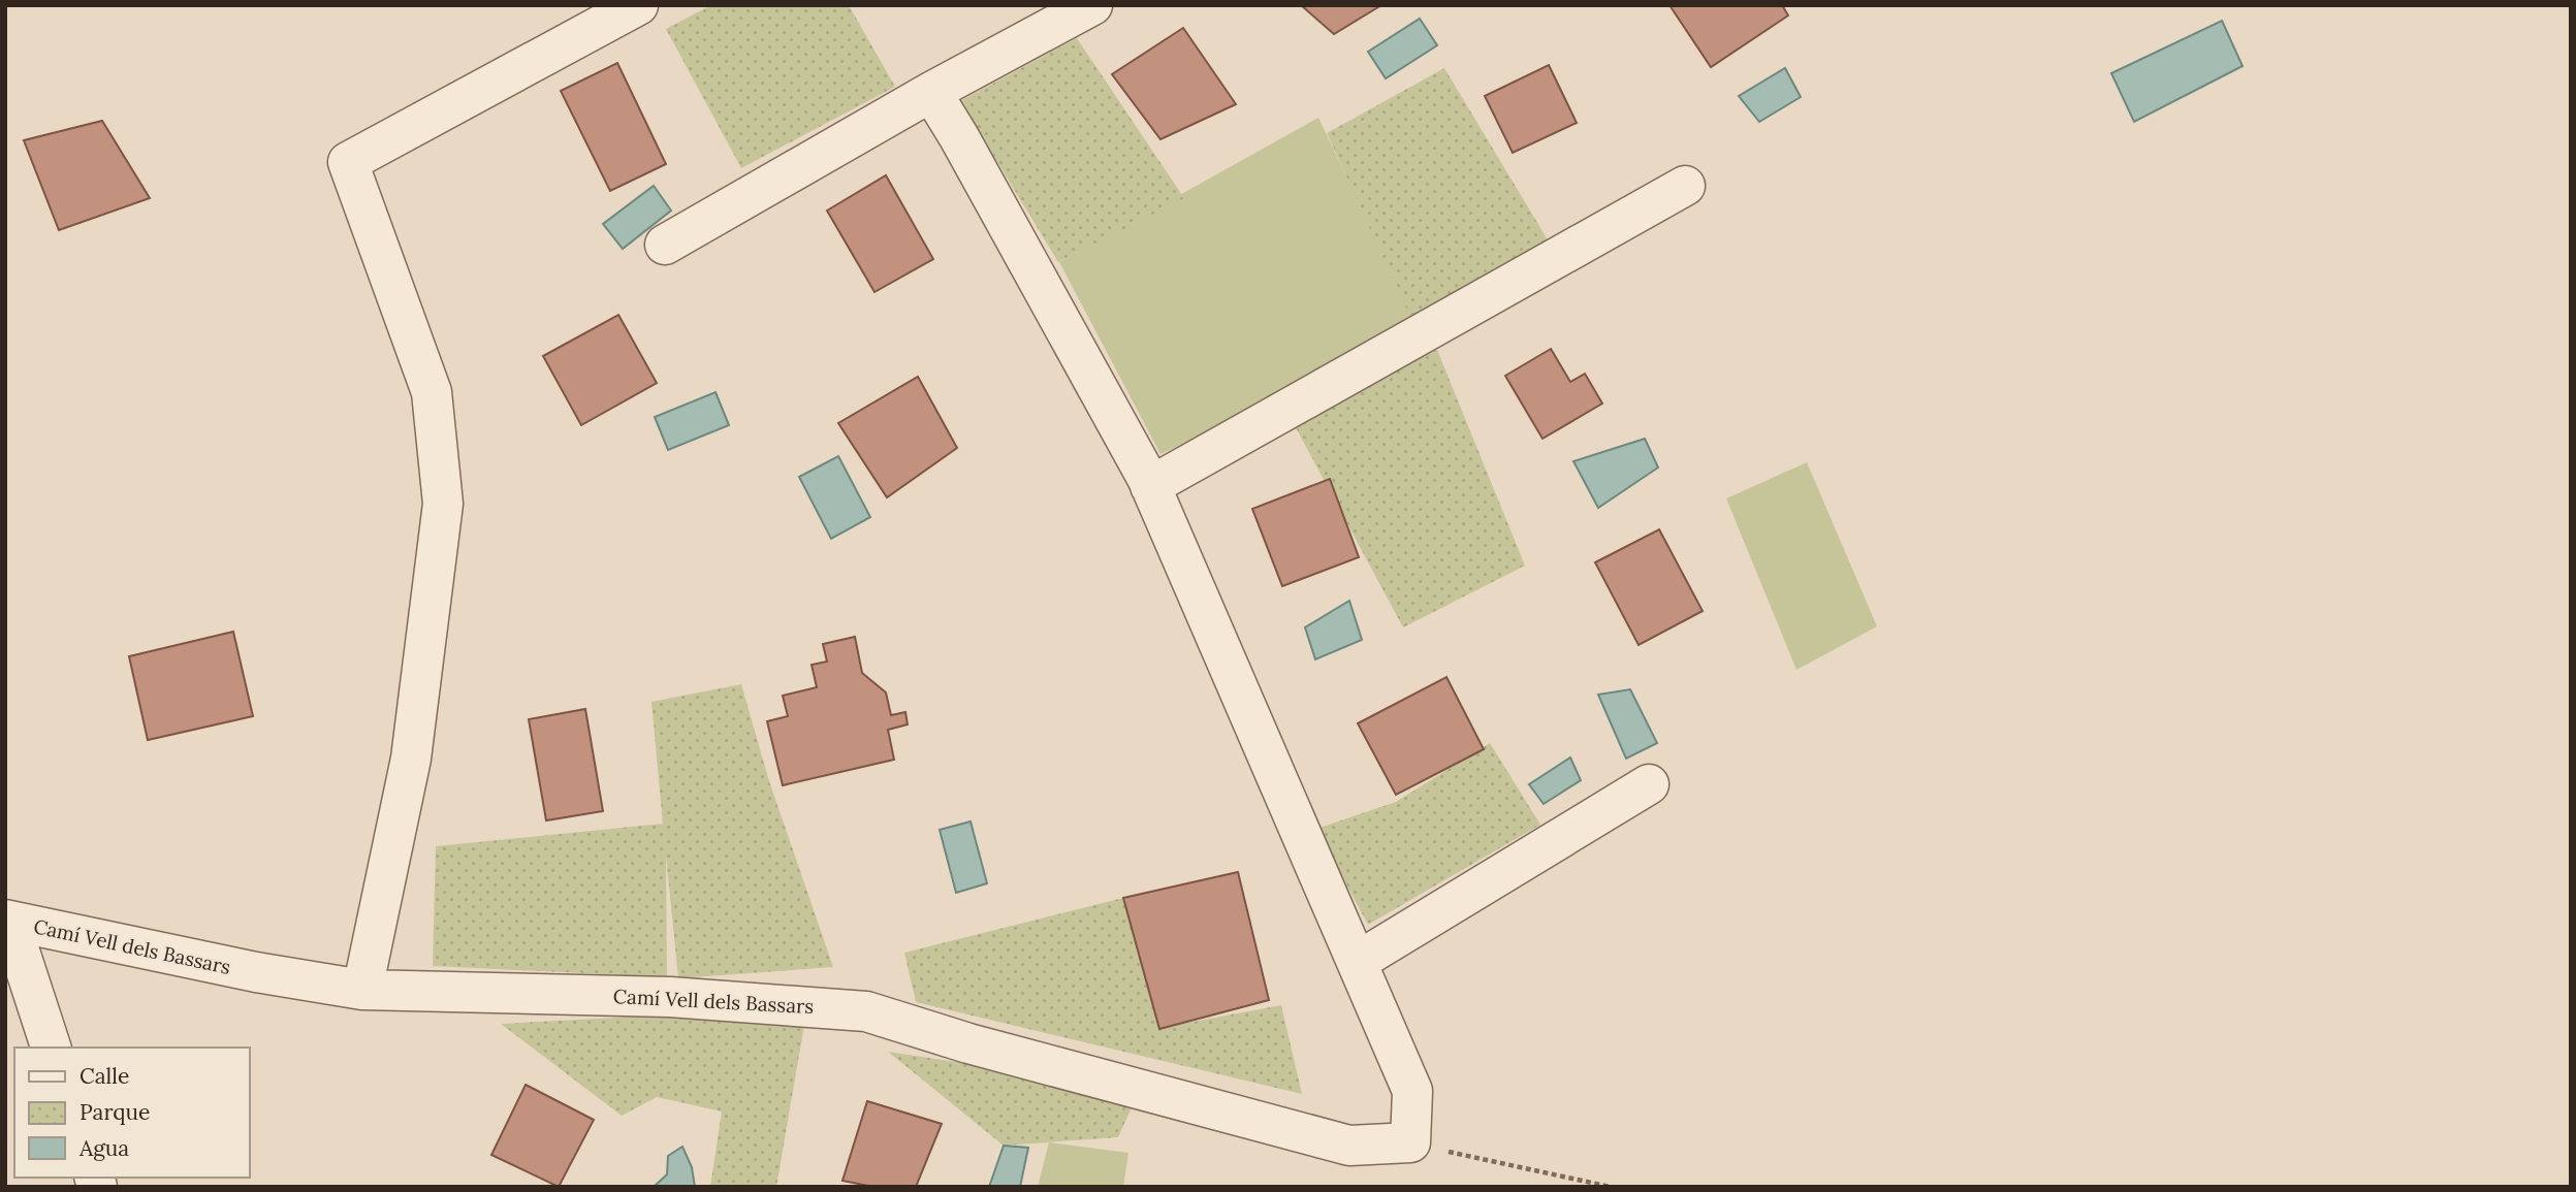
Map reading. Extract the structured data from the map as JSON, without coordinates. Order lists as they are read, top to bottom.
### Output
{
  "streets": {
    "street": ["Camí Vell dels Bassars"]
  },
  "legend": ["Calle", "Parque", "Agua"]
}
